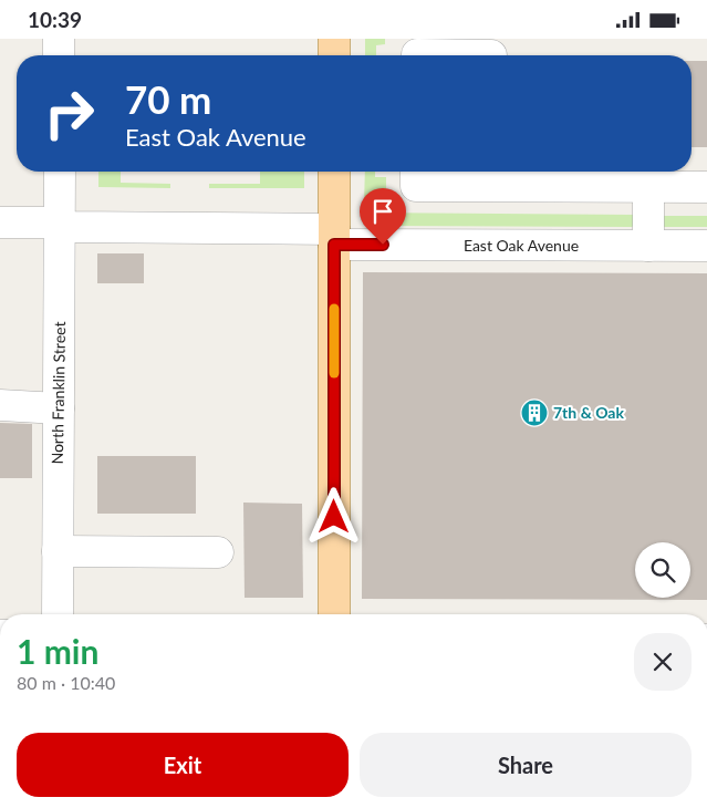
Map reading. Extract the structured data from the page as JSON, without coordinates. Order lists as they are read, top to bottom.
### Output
{
  "streets": {
    "street": ["East Oak Avenue", "North Franklin Street"]
  },
  "crossings": [
    ["East Oak Avenue", "North Franklin Street"]
  ],
  "places": {
    "building": ["7th & Oak"]
  },
  "page": {
    "status": "10:39",
    "turn": ["70 m", "East Oak Avenue"],
    "heading": ["1 min", "80 m · 10:40"],
    "buttons": ["Exit", "Share"]
  }
}
